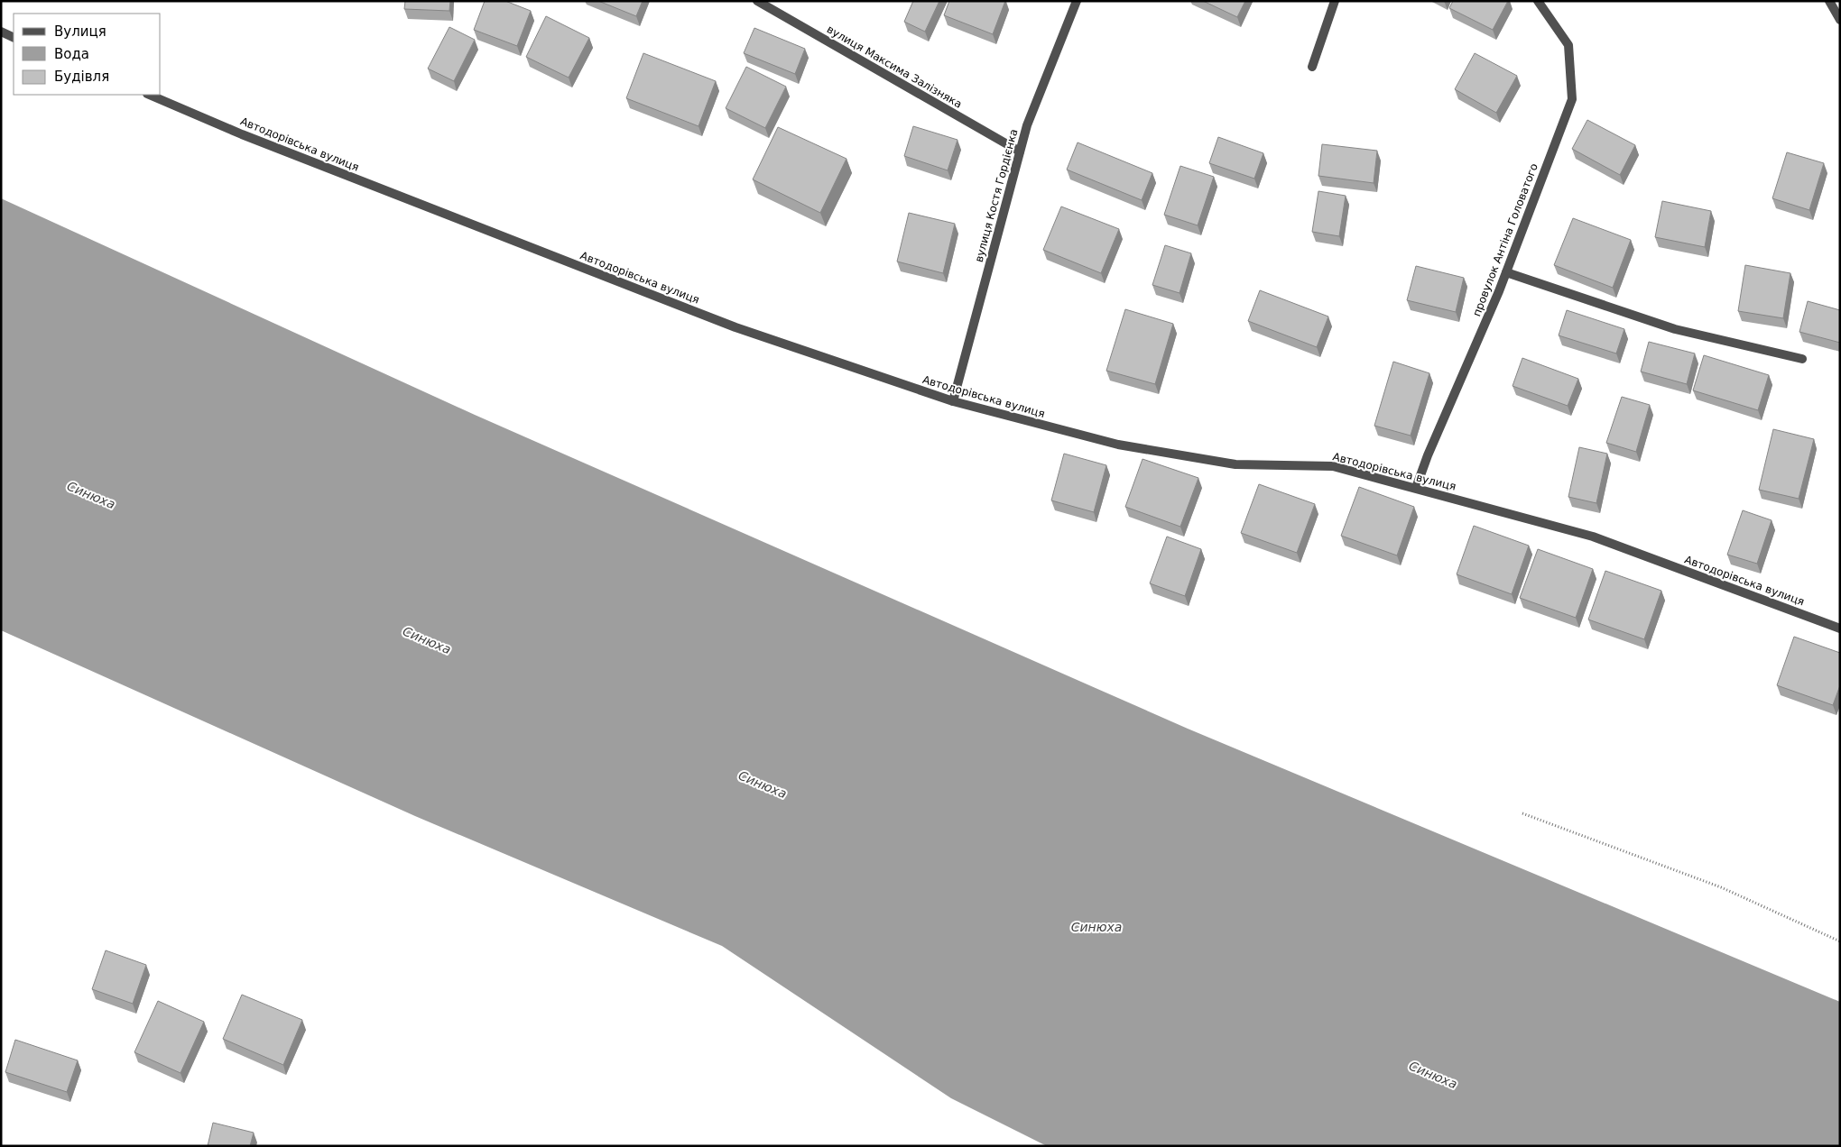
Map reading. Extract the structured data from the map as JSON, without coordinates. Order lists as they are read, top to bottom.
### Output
{
  "streets": {
    "street": [
      "вулиця Максима Залізняка",
      "Автодорівська вулиця",
      "вулиця Костя Гордієнка",
      "провулок Антіна Головатого"
    ]
  },
  "crossings": [
    ["вулиця Максима Залізняка", "вулиця Костя Гордієнка"],
    ["Автодорівська вулиця", "вулиця Костя Гордієнка"],
    ["Автодорівська вулиця", "провулок Антіна Головатого"]
  ],
  "water": ["Синюха"],
  "legend": ["Вулиця", "Вода", "Будівля"]
}
